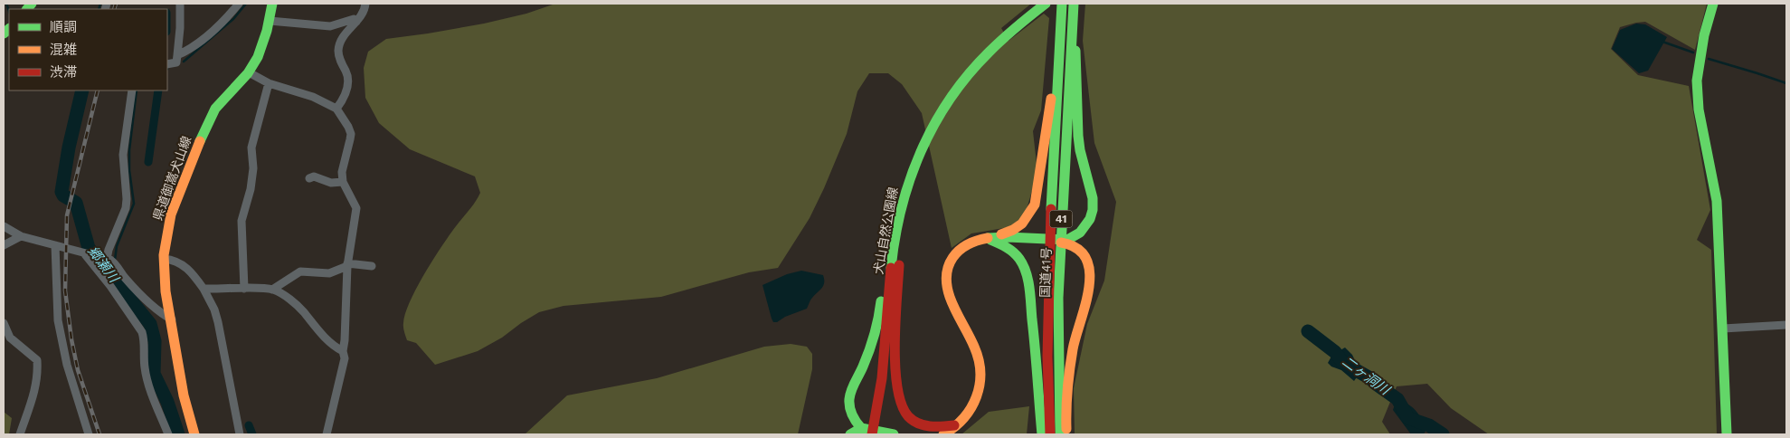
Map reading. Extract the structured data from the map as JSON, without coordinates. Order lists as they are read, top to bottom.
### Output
{
  "streets": {
    "main road": [
      "県道御嵩犬山線",
      "41",
      "犬山自然公園線",
      "国道41号"
    ]
  },
  "water": ["郷瀬川", "二ヶ洞川"],
  "legend": ["順調", "混雑", "渋滞"]
}
